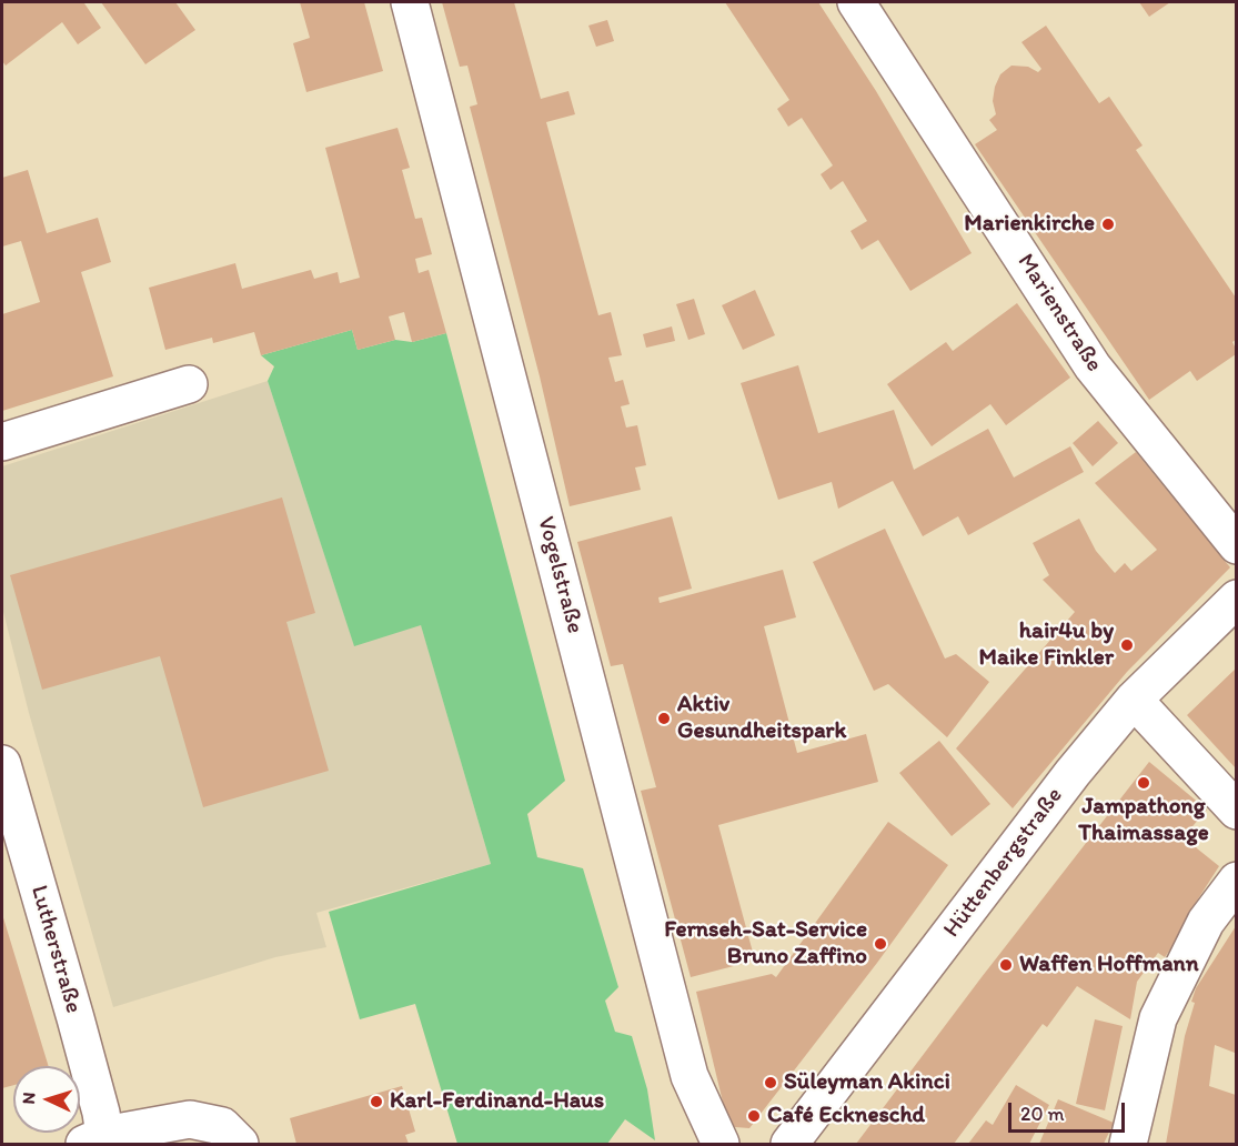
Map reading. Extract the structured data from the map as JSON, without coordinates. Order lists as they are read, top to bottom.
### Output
{
  "streets": {
    "street": [
      "Marienstraße",
      "Vogelstraße",
      "Hüttenbergstraße",
      "Lutherstraße"
    ]
  },
  "places": [
    "Marienkirche",
    "hair4u by Maike Finkler",
    "Aktiv Gesundheitspark",
    "Jampathong Thaimassage",
    "Fernseh-Sat-Service Bruno Zaffino",
    "Waffen Hoffmann",
    "Süleyman Akinci",
    "Karl-Ferdinand-Haus",
    "Café Eckneschd"
  ],
  "scale_bar": "20 m",
  "north": "left"
}
